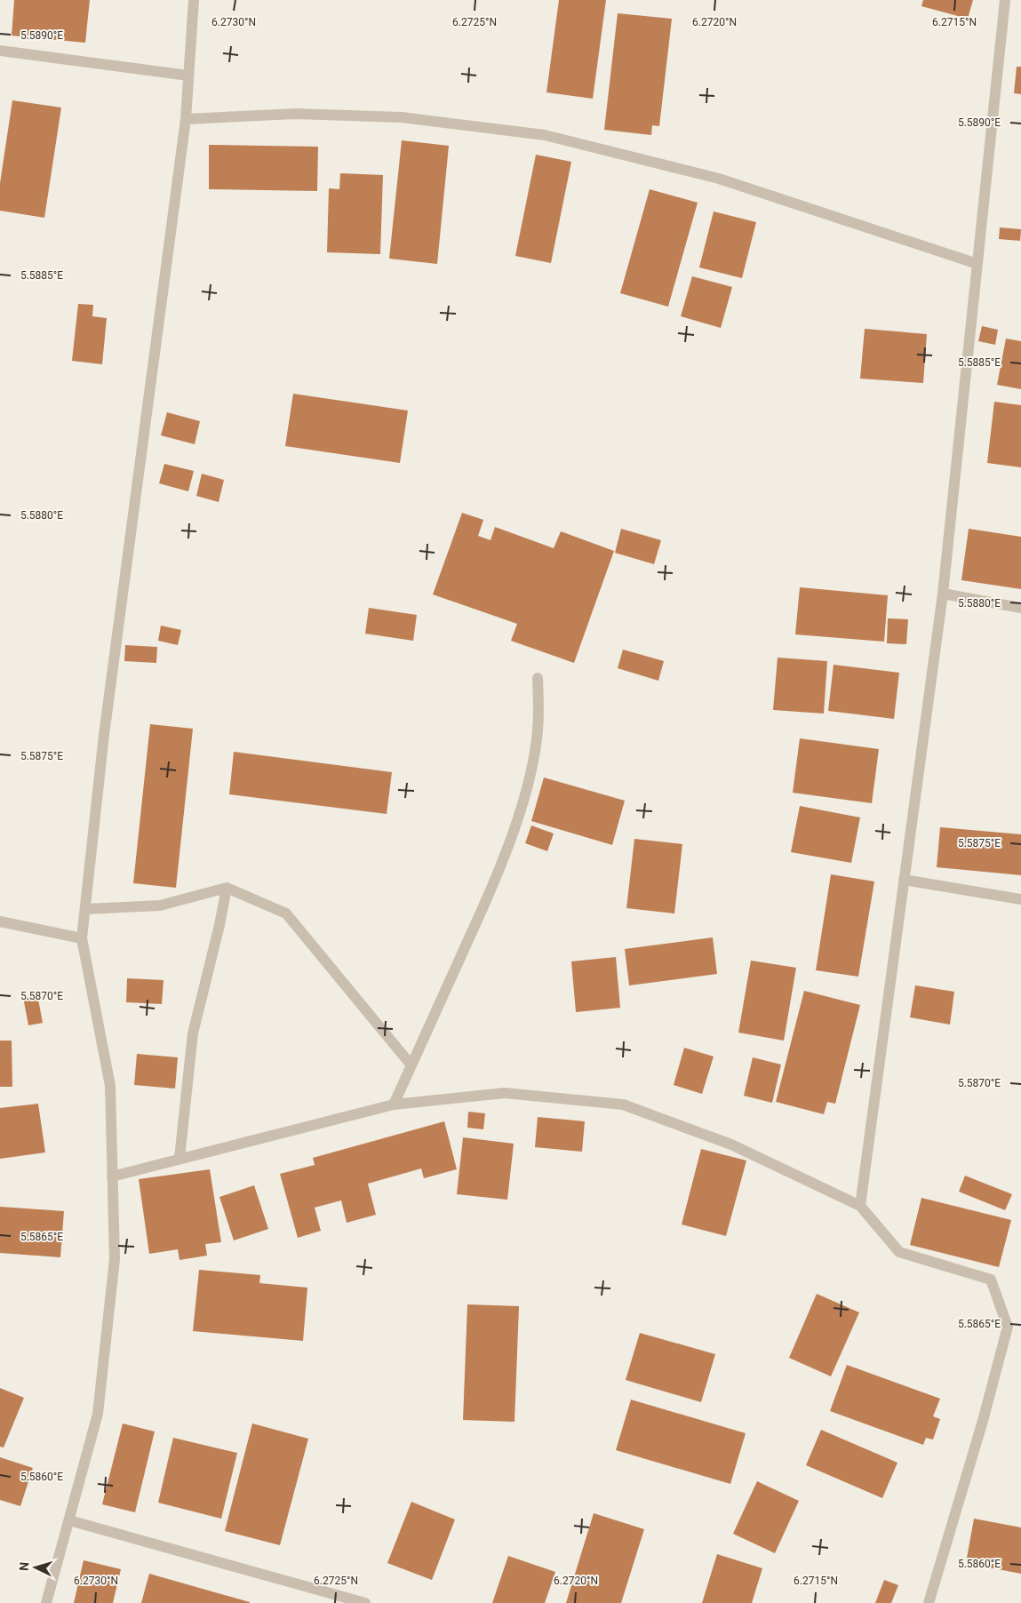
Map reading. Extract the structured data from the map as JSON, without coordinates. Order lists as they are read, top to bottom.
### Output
{
  "north": "left",
  "coordinates": [
    "6.2730°N",
    "6.2725°N",
    "6.2720°N",
    "6.2715°N",
    "5.5890°E",
    "5.5885°E",
    "5.5880°E",
    "5.5875°E",
    "5.5870°E",
    "5.5865°E",
    "5.5860°E"
  ]
}
